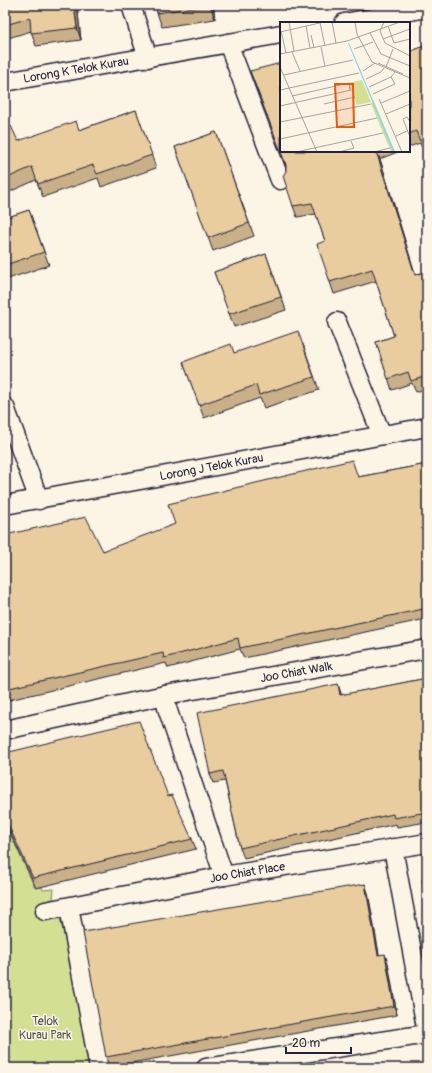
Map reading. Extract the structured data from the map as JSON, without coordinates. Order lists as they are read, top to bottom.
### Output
{
  "streets": {
    "street": [
      "Lorong K Telok Kurau",
      "Lorong J Telok Kurau",
      "Joo Chiat Walk",
      "Joo Chiat Place"
    ]
  },
  "parks": ["Telok Kurau Park"],
  "scale_bar": "20 m"
}
